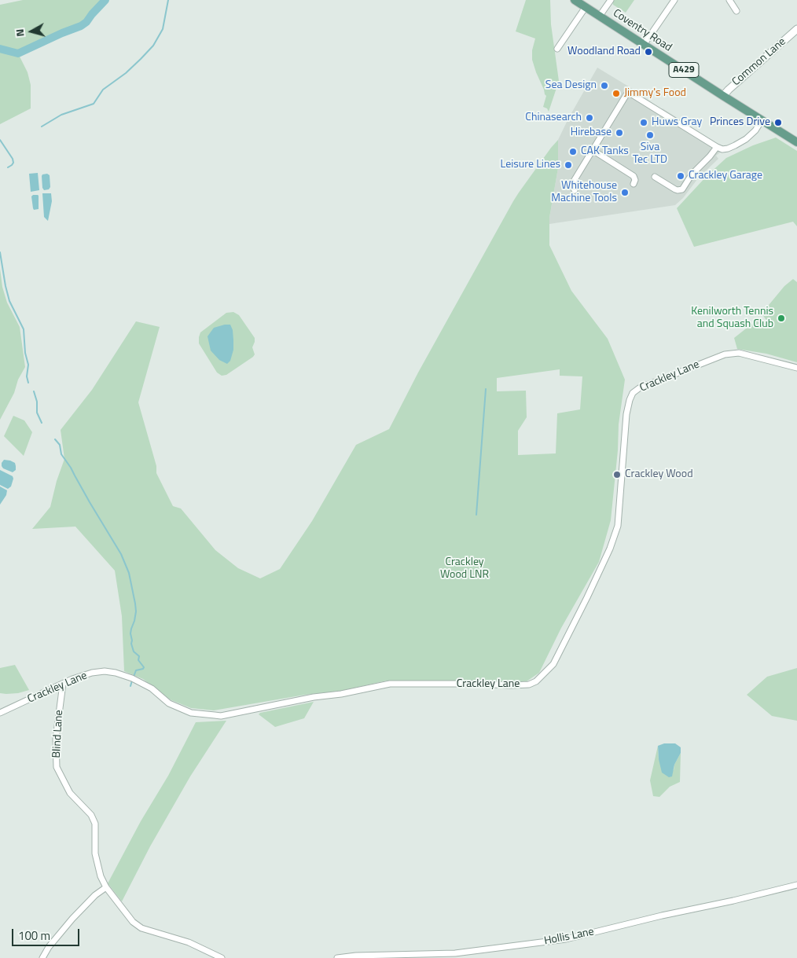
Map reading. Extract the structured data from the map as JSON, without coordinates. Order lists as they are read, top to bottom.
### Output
{
  "streets": {
    "main road": ["Coventry Road", "A429"],
    "street": [
      "Common Lane",
      "Crackley Lane",
      "Blind Lane",
      "Hollis Lane"
    ]
  },
  "crossings": [
    ["Coventry Road", "Common Lane"],
    ["Crackley Lane", "Blind Lane"]
  ],
  "parks": ["Crackley Wood LNR"],
  "places": [
    "Woodland Road",
    "Sea Design",
    "Jimmy's Food",
    "Chinasearch",
    "Huws Gray",
    "Princes Drive",
    "Hirebase",
    "Siva Tec LTD",
    "CAK Tanks",
    "Leisure Lines",
    "Crackley Garage",
    "Whitehouse Machine Tools",
    "Kenilworth Tennis and Squash Club",
    "Crackley Wood"
  ],
  "scale_bar": "100 m",
  "north": "left"
}
